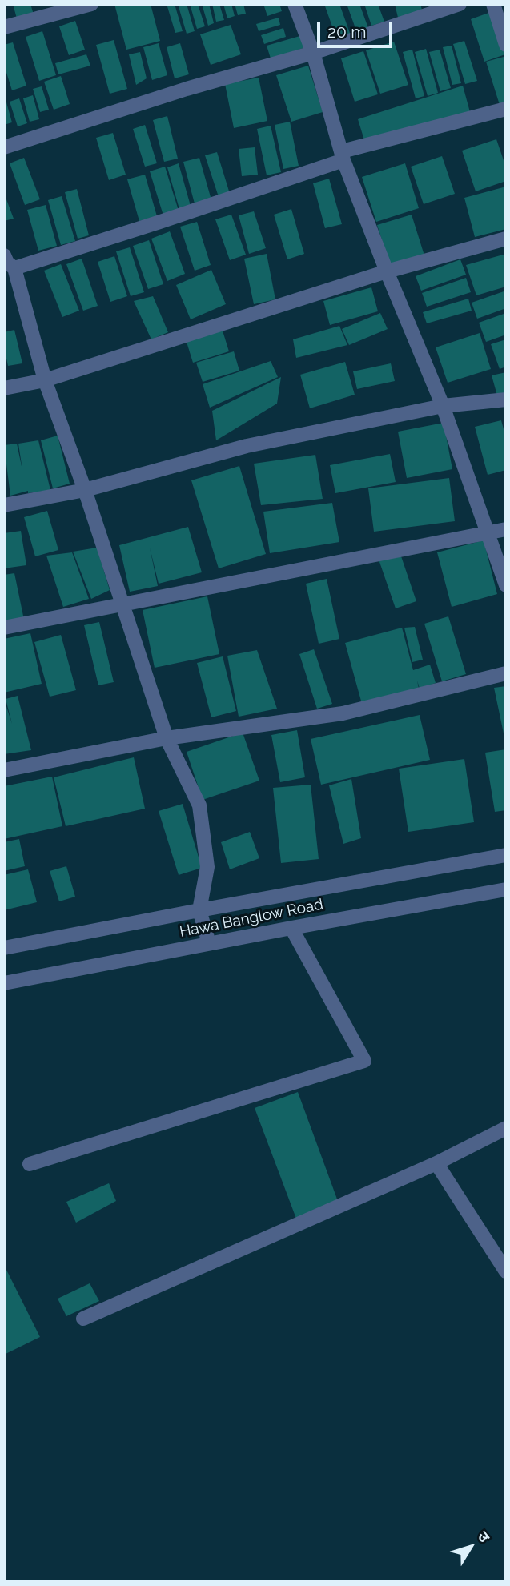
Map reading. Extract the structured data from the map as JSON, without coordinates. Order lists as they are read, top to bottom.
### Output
{
  "streets": {
    "street": ["Hawa Banglow Road"]
  },
  "scale_bar": "20 m",
  "north": "top right"
}
